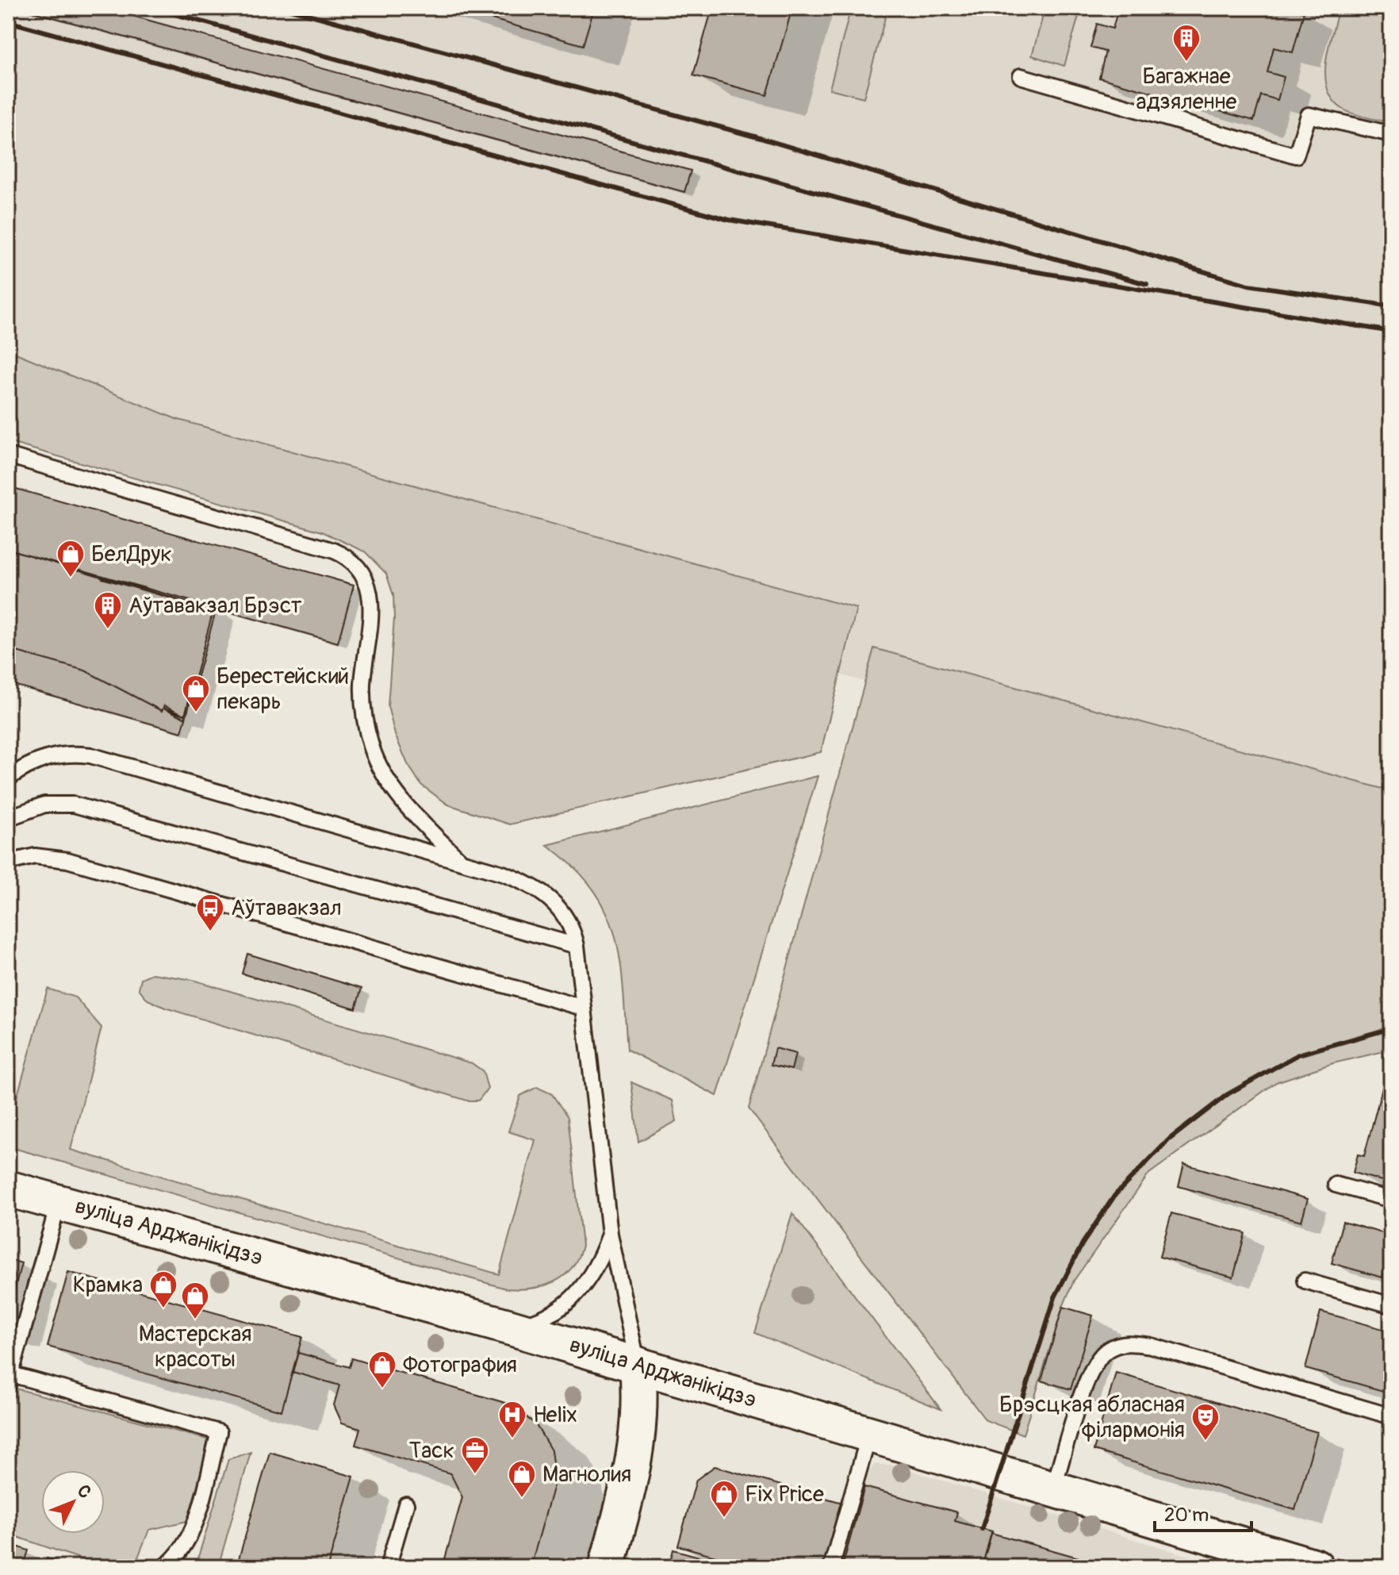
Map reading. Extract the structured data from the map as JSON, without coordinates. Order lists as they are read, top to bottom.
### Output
{
  "streets": {
    "main road": ["вуліца Арджанікідзэ"]
  },
  "places": {
    "building": ["Багажнае адзяленне", "Аўтавакзал Брэст"],
    "shop": [
      "БелДрук",
      "Берестейский пекарь",
      "Крамка",
      "Мастерская красоты",
      "Фотография",
      "Магнолия",
      "Fix Price"
    ],
    "bus stop": ["Аўтавакзал"],
    "hospital": ["Helix"],
    "theatre": ["Брэсцкая абласная філармонія"],
    "office": ["Таск"]
  },
  "scale_bar": "20 m",
  "north": "top right"
}
